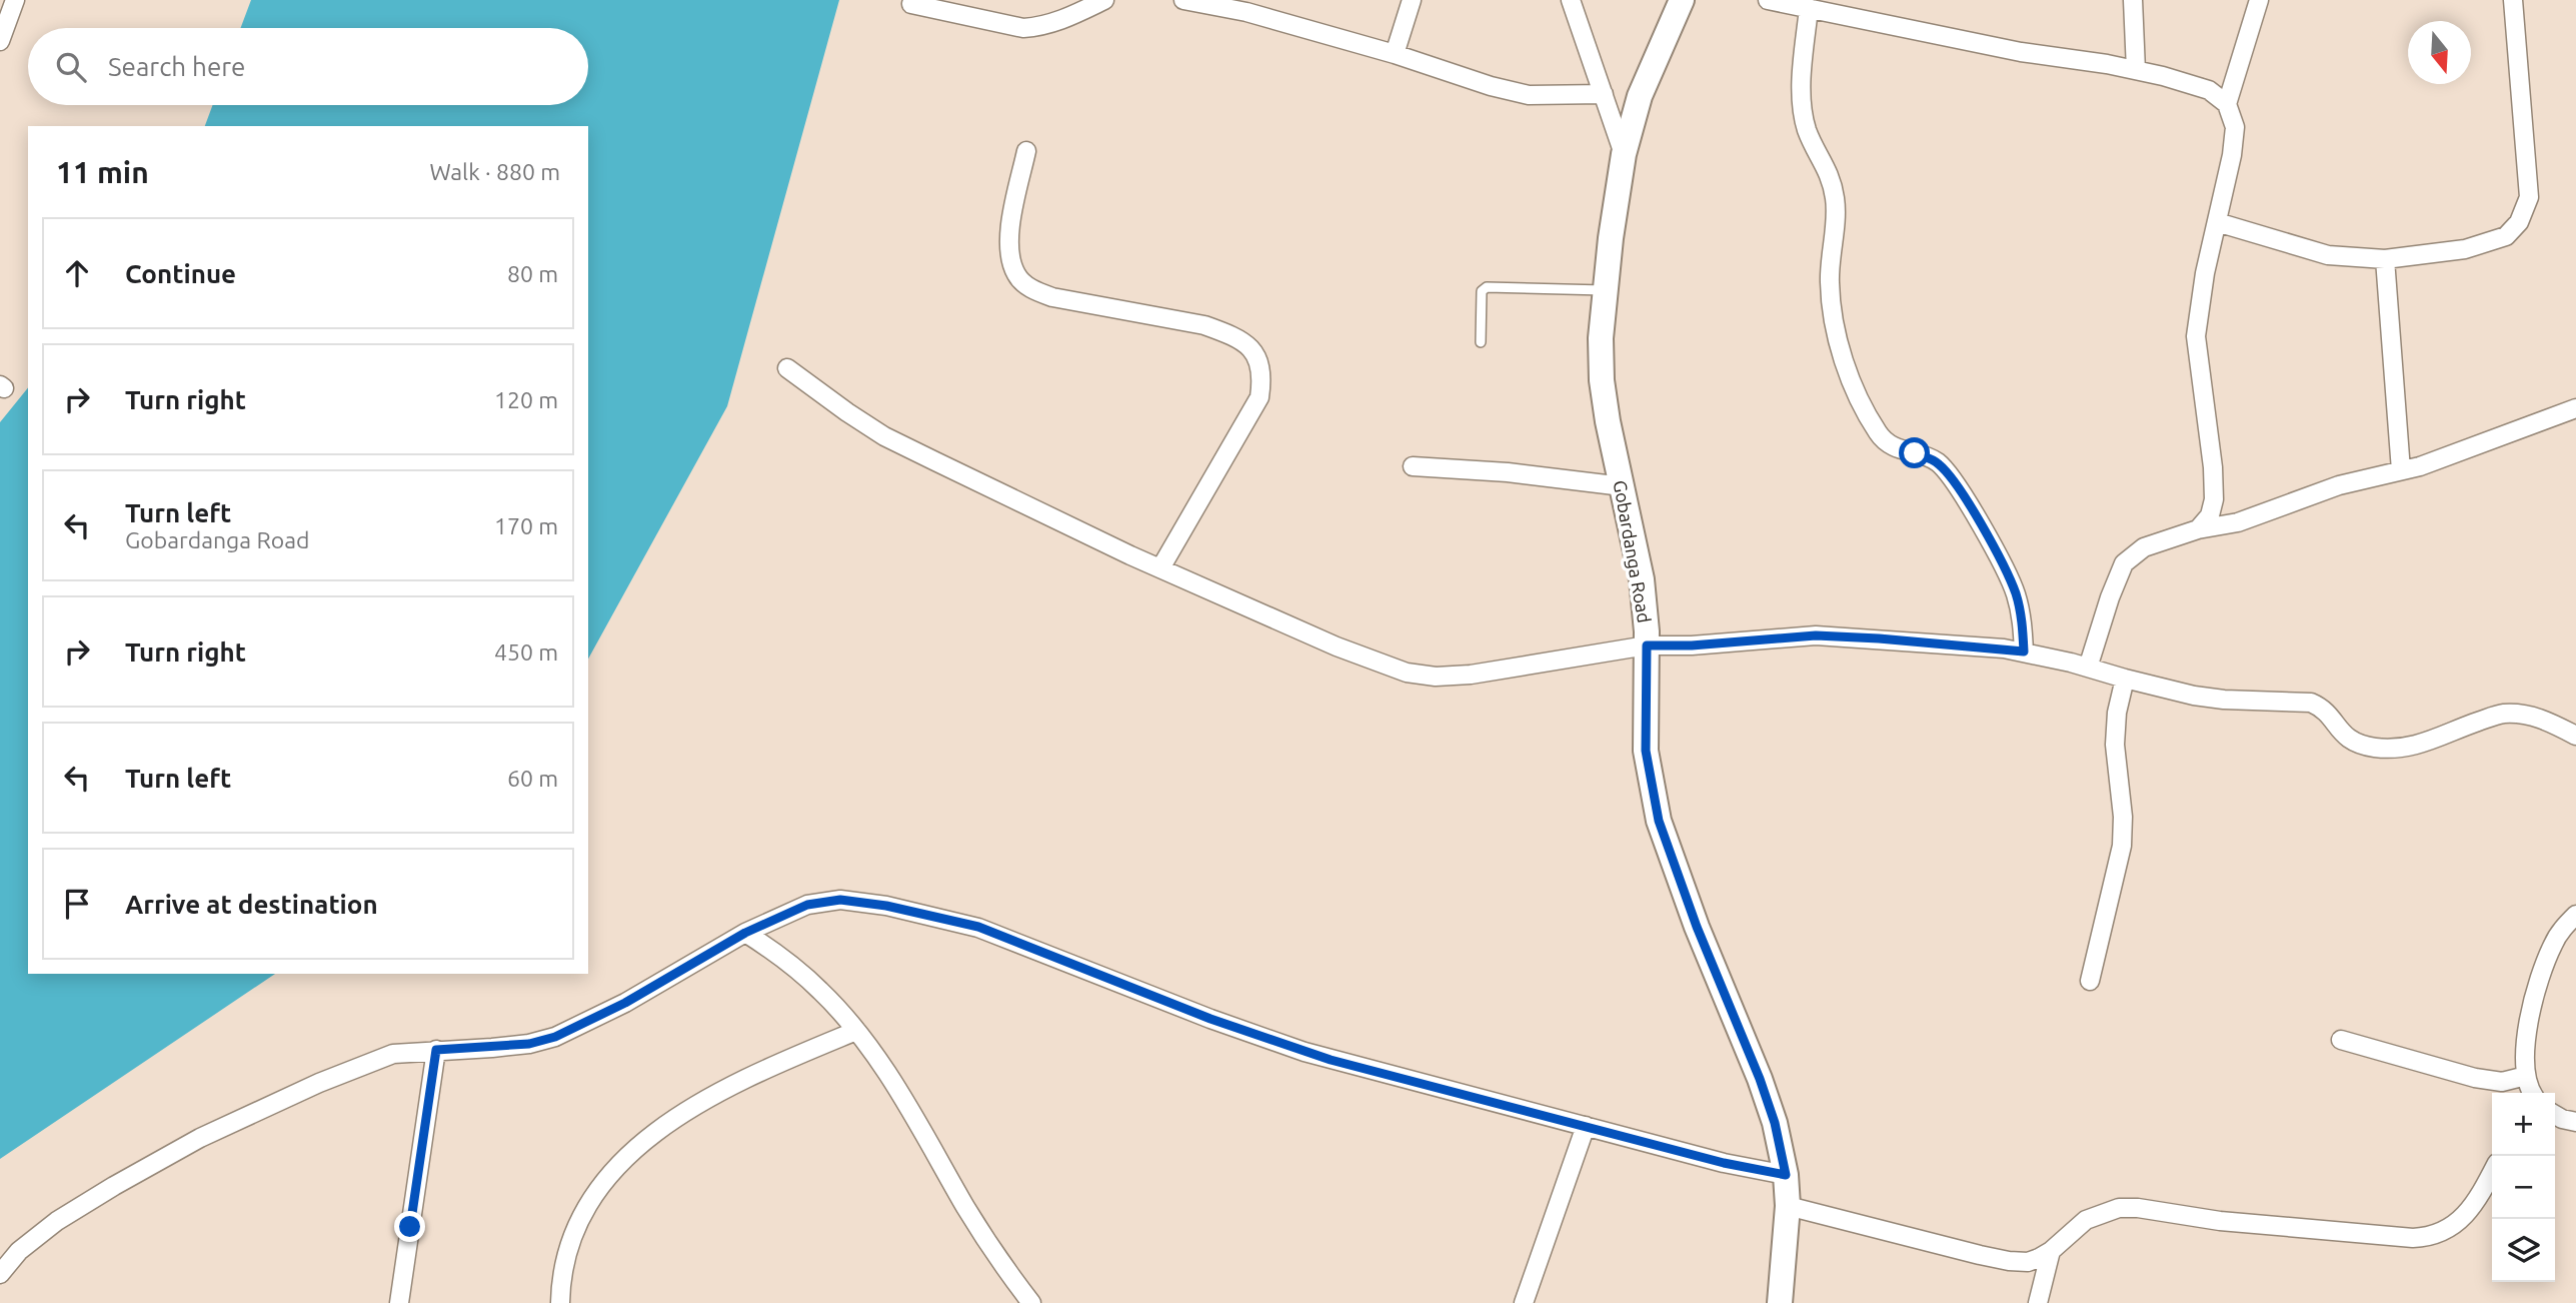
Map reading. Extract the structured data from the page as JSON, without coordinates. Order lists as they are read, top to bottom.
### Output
{
  "streets": {
    "main road": ["Gobardanga Road"]
  },
  "north": "bottom",
  "page": {
    "search": "Search here",
    "heading": ["11 min", "Walk · 880 m"],
    "list": [
      ["Continue", "80 m"],
      ["Turn right", "120 m"],
      ["Turn left", "Gobardanga Road", "170 m"],
      ["Turn right", "450 m"],
      ["Turn left", "60 m"],
      "Arrive at destination"
    ],
    "map_buttons": ["+", "−"]
  }
}
